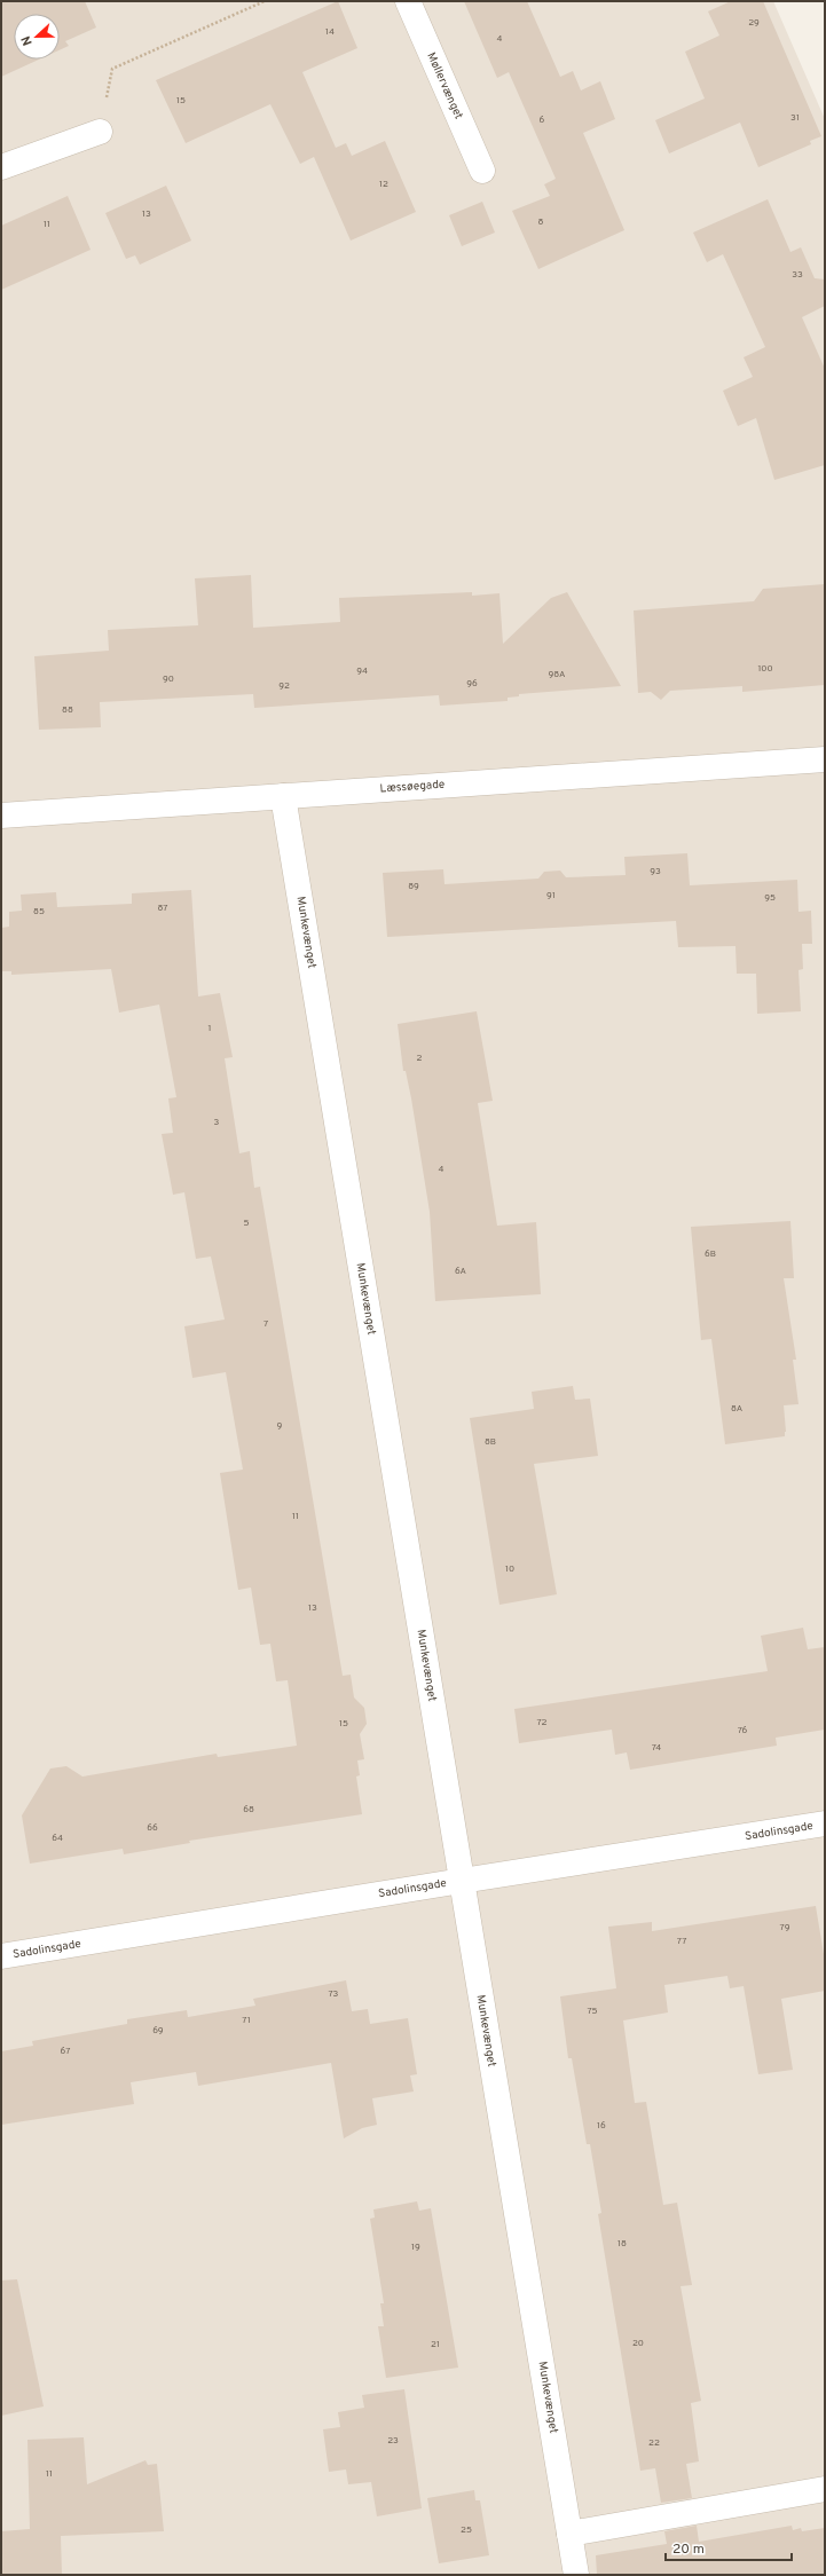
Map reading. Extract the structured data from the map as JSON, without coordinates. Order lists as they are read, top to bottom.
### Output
{
  "streets": {
    "street": [
      "Møllervænget",
      "Læssøegade",
      "Munkevænget",
      "Sadolinsgade"
    ]
  },
  "crossings": [
    ["Læssøegade", "Munkevænget"],
    ["Munkevænget", "Sadolinsgade"]
  ],
  "house_numbers": [
    "29",
    "14",
    "4",
    "15",
    "31",
    "6",
    "12",
    "13",
    "8",
    "11",
    "33",
    "100",
    "94",
    "98A",
    "90",
    "96",
    "92",
    "88",
    "93",
    "89",
    "91",
    "95",
    "87",
    "85",
    "1",
    "2",
    "3",
    "4",
    "5",
    "6B",
    "6A",
    "7",
    "8A",
    "9",
    "8B",
    "11",
    "10",
    "13",
    "72",
    "15",
    "76",
    "74",
    "68",
    "66",
    "64",
    "79",
    "77",
    "73",
    "75",
    "71",
    "69",
    "67",
    "16",
    "18",
    "19",
    "20",
    "21",
    "23",
    "22",
    "11",
    "25"
  ],
  "scale_bar": "20 m",
  "north": "left"
}
